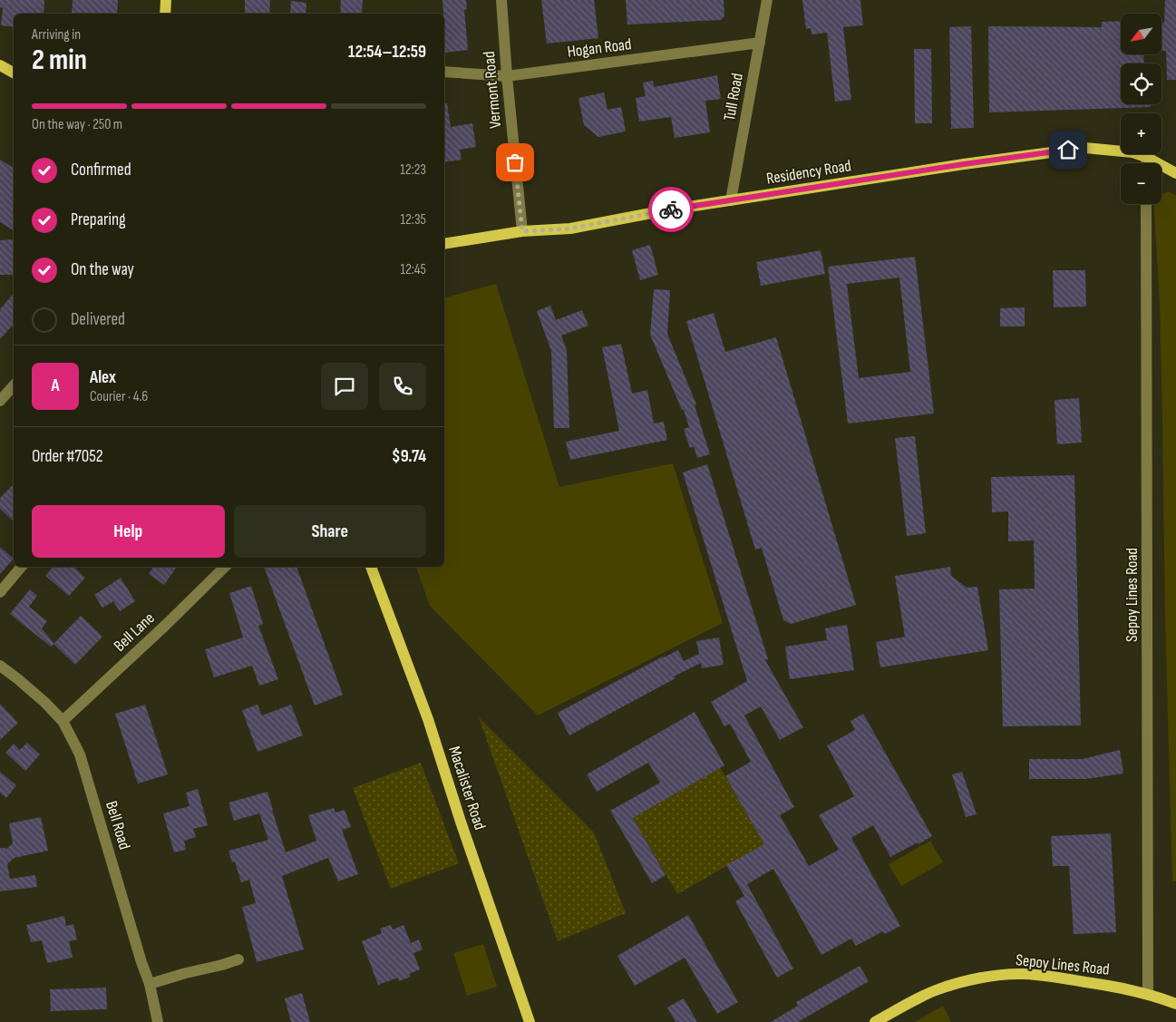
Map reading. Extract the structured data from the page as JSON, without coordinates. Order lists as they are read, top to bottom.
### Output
{
  "streets": {
    "main road": ["Residency Road", "Sepoy Lines Road", "Macalister Road"],
    "street": [
      "Hogan Road",
      "Vermont Road",
      "Tull Road",
      "Bell Lane",
      "Bell Road"
    ]
  },
  "crossings": [
    ["Hogan Road", "Vermont Road"],
    ["Hogan Road", "Tull Road"],
    ["Vermont Road", "Residency Road"],
    ["Tull Road", "Residency Road"],
    ["Bell Lane", "Bell Road"]
  ],
  "north": "bottom left",
  "page": {
    "map_buttons": ["+", "−"],
    "heading": ["2 min", "Arriving in", "12:54–12:59"],
    "panel": [
      "Alex",
      "Courier · 4.6",
      "Order #7052",
      "$9.74"
    ],
    "bar": "On the way · 250 m",
    "list": [
      ["Confirmed", "12:23"],
      ["Preparing", "12:35"],
      ["On the way", "12:45"],
      "Delivered"
    ],
    "round": "A",
    "buttons": ["Help", "Share"]
  }
}
